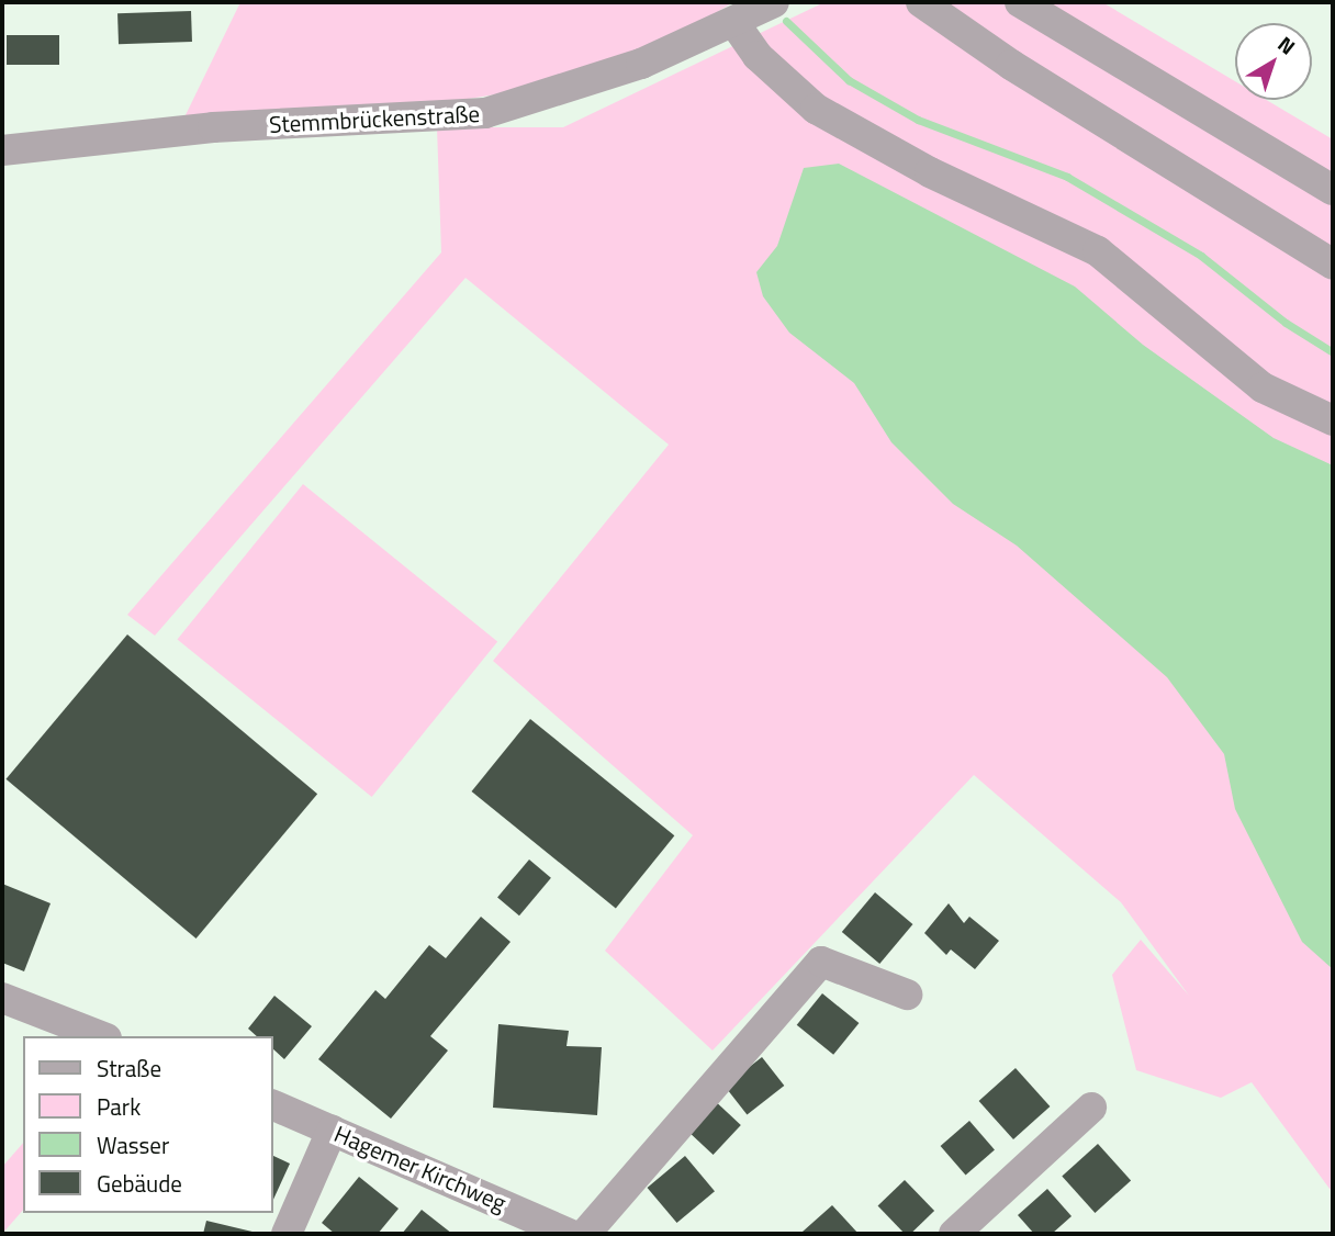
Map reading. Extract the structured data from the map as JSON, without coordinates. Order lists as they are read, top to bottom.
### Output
{
  "streets": {
    "street": ["Stemmbrückenstraße", "Hagemer Kirchweg"]
  },
  "legend": [
    "Straße",
    "Park",
    "Wasser",
    "Gebäude"
  ],
  "north": "top right"
}
